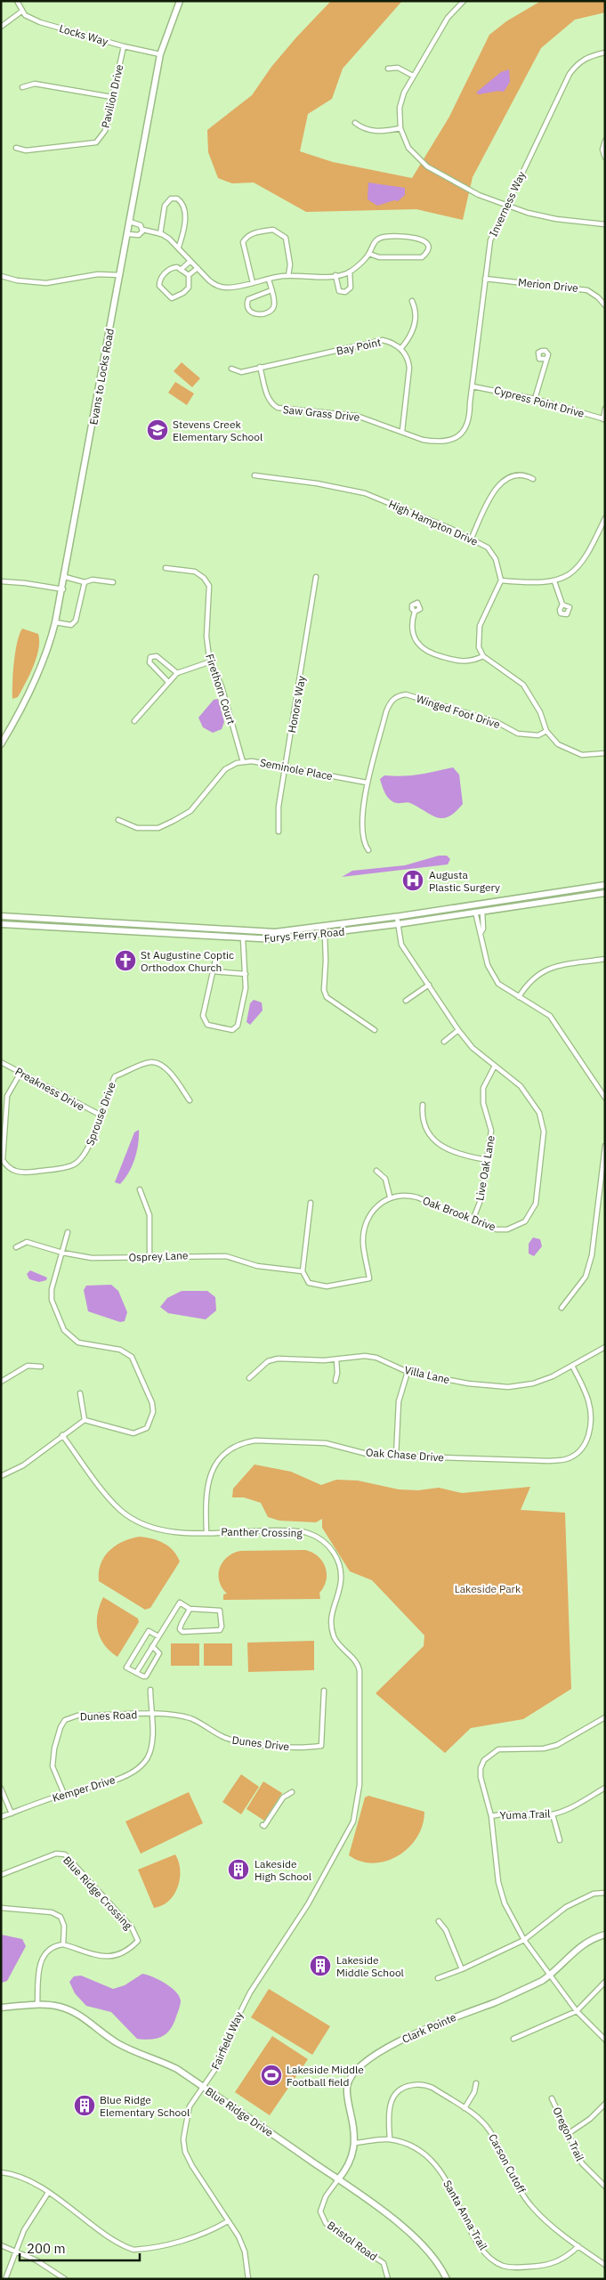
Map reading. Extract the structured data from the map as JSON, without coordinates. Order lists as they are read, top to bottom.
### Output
{
  "streets": {
    "street": [
      "Locks Way",
      "Pavilion Drive",
      "Inverness Way",
      "Merion Drive",
      "Bay Point",
      "Evans to Locks Road",
      "Cypress Point Drive",
      "Saw Grass Drive",
      "High Hampton Drive",
      "Firethorn Court",
      "Honors Way",
      "Winged Foot Drive",
      "Seminole Place",
      "Furys Ferry Road",
      "Preakness Drive",
      "Sprouse Drive",
      "Live Oak Lane",
      "Oak Brook Drive",
      "Osprey Lane",
      "Villa Lane",
      "Oak Chase Drive",
      "Panther Crossing",
      "Dunes Road",
      "Dunes Drive",
      "Kemper Drive",
      "Yuma Trail",
      "Blue Ridge Crossing",
      "Clark Pointe",
      "Fairfield Way",
      "Blue Ridge Drive",
      "Oregon Trail",
      "Carson Cutoff",
      "Santa Anna Trail",
      "Bristol Road"
    ]
  },
  "crossings": [
    ["Locks Way", "Pavilion Drive"],
    ["Locks Way", "Evans to Locks Road"],
    ["Inverness Way", "Merion Drive"],
    ["Inverness Way", "Cypress Point Drive"],
    ["Inverness Way", "Saw Grass Drive"],
    ["Bay Point", "Saw Grass Drive"],
    ["Cypress Point Drive", "Saw Grass Drive"],
    ["Firethorn Court", "Seminole Place"],
    ["Honors Way", "Seminole Place"],
    ["Winged Foot Drive", "Seminole Place"],
    ["Furys Ferry Road", "Oak Brook Drive"],
    ["Preakness Drive", "Sprouse Drive"],
    ["Live Oak Lane", "Oak Brook Drive"],
    ["Villa Lane", "Oak Chase Drive"],
    ["Oak Chase Drive", "Panther Crossing"],
    ["Panther Crossing", "Fairfield Way"],
    ["Dunes Road", "Dunes Drive"],
    ["Dunes Road", "Kemper Drive"],
    ["Dunes Drive", "Kemper Drive"],
    ["Clark Pointe", "Blue Ridge Drive"],
    ["Clark Pointe", "Santa Anna Trail"],
    ["Clark Pointe", "Bristol Road"],
    ["Fairfield Way", "Blue Ridge Drive"],
    ["Blue Ridge Drive", "Bristol Road"],
    ["Carson Cutoff", "Santa Anna Trail"]
  ],
  "parks": ["Lakeside Park"],
  "places": {
    "school or university": ["Stevens Creek Elementary School"],
    "hospital": ["Augusta Plastic Surgery"],
    "church": ["St Augustine Coptic Orthodox Church"],
    "building": ["Lakeside High School", "Lakeside Middle School", "Blue Ridge Elementary School"],
    "sports": ["Lakeside Middle Football field"]
  },
  "scale_bar": "200 m"
}
